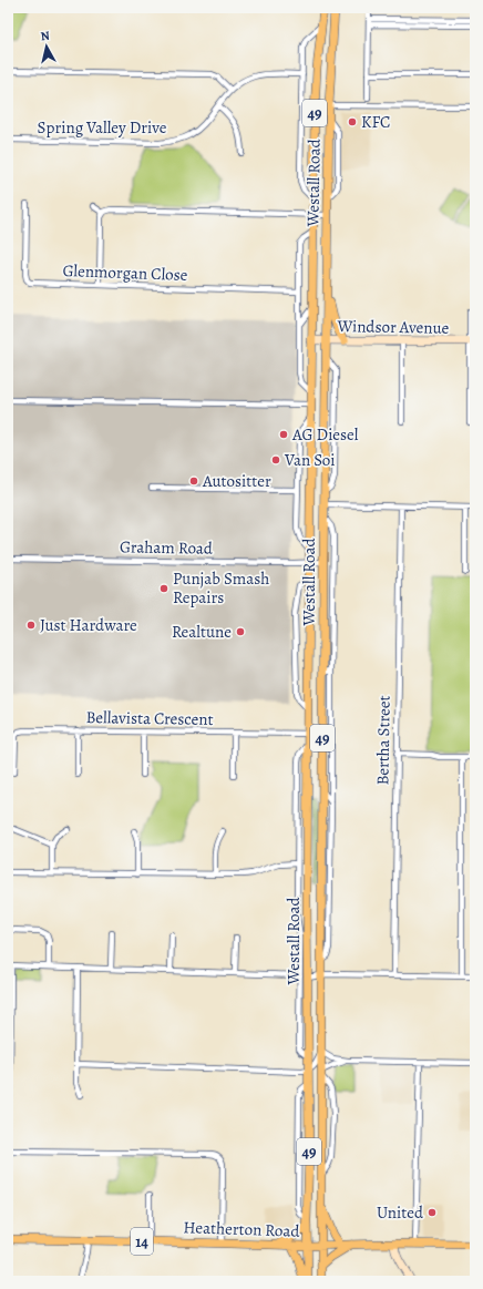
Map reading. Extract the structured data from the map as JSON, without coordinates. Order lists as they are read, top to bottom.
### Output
{
  "streets": {
    "main road": [
      "49",
      "Westall Road",
      "Heatherton Road",
      "14"
    ],
    "street": [
      "Spring Valley Drive",
      "Glenmorgan Close",
      "Windsor Avenue",
      "Graham Road",
      "Bellavista Crescent",
      "Bertha Street"
    ]
  },
  "crossings": [
    ["49", "Westall Road"],
    ["49", "Heatherton Road"],
    ["Spring Valley Drive", "Westall Road"],
    ["Westall Road", "Glenmorgan Close"],
    ["Westall Road", "Windsor Avenue"],
    ["Westall Road", "Graham Road"],
    ["Westall Road", "Bellavista Crescent"],
    ["Westall Road", "Heatherton Road"]
  ],
  "places": [
    "KFC",
    "AG Diesel",
    "Van Soi",
    "Autositter",
    "Punjab Smash Repairs",
    "Just Hardware",
    "Realtune",
    "United"
  ],
  "north": "top"
}
